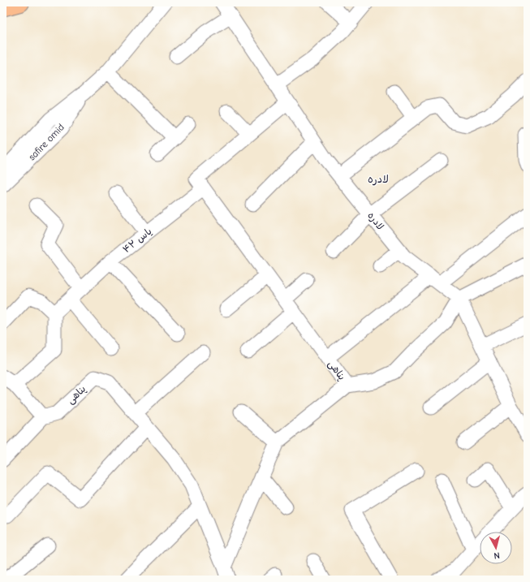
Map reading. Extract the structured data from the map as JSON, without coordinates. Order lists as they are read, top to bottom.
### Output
{
  "streets": {
    "street": [
      "safire omid",
      "لادره",
      "یاس ۴۲",
      "پناهی"
    ]
  },
  "crossings": [
    ["یاس ۴۲", "پناهی"]
  ],
  "districts": ["لادره"],
  "north": "bottom"
}
